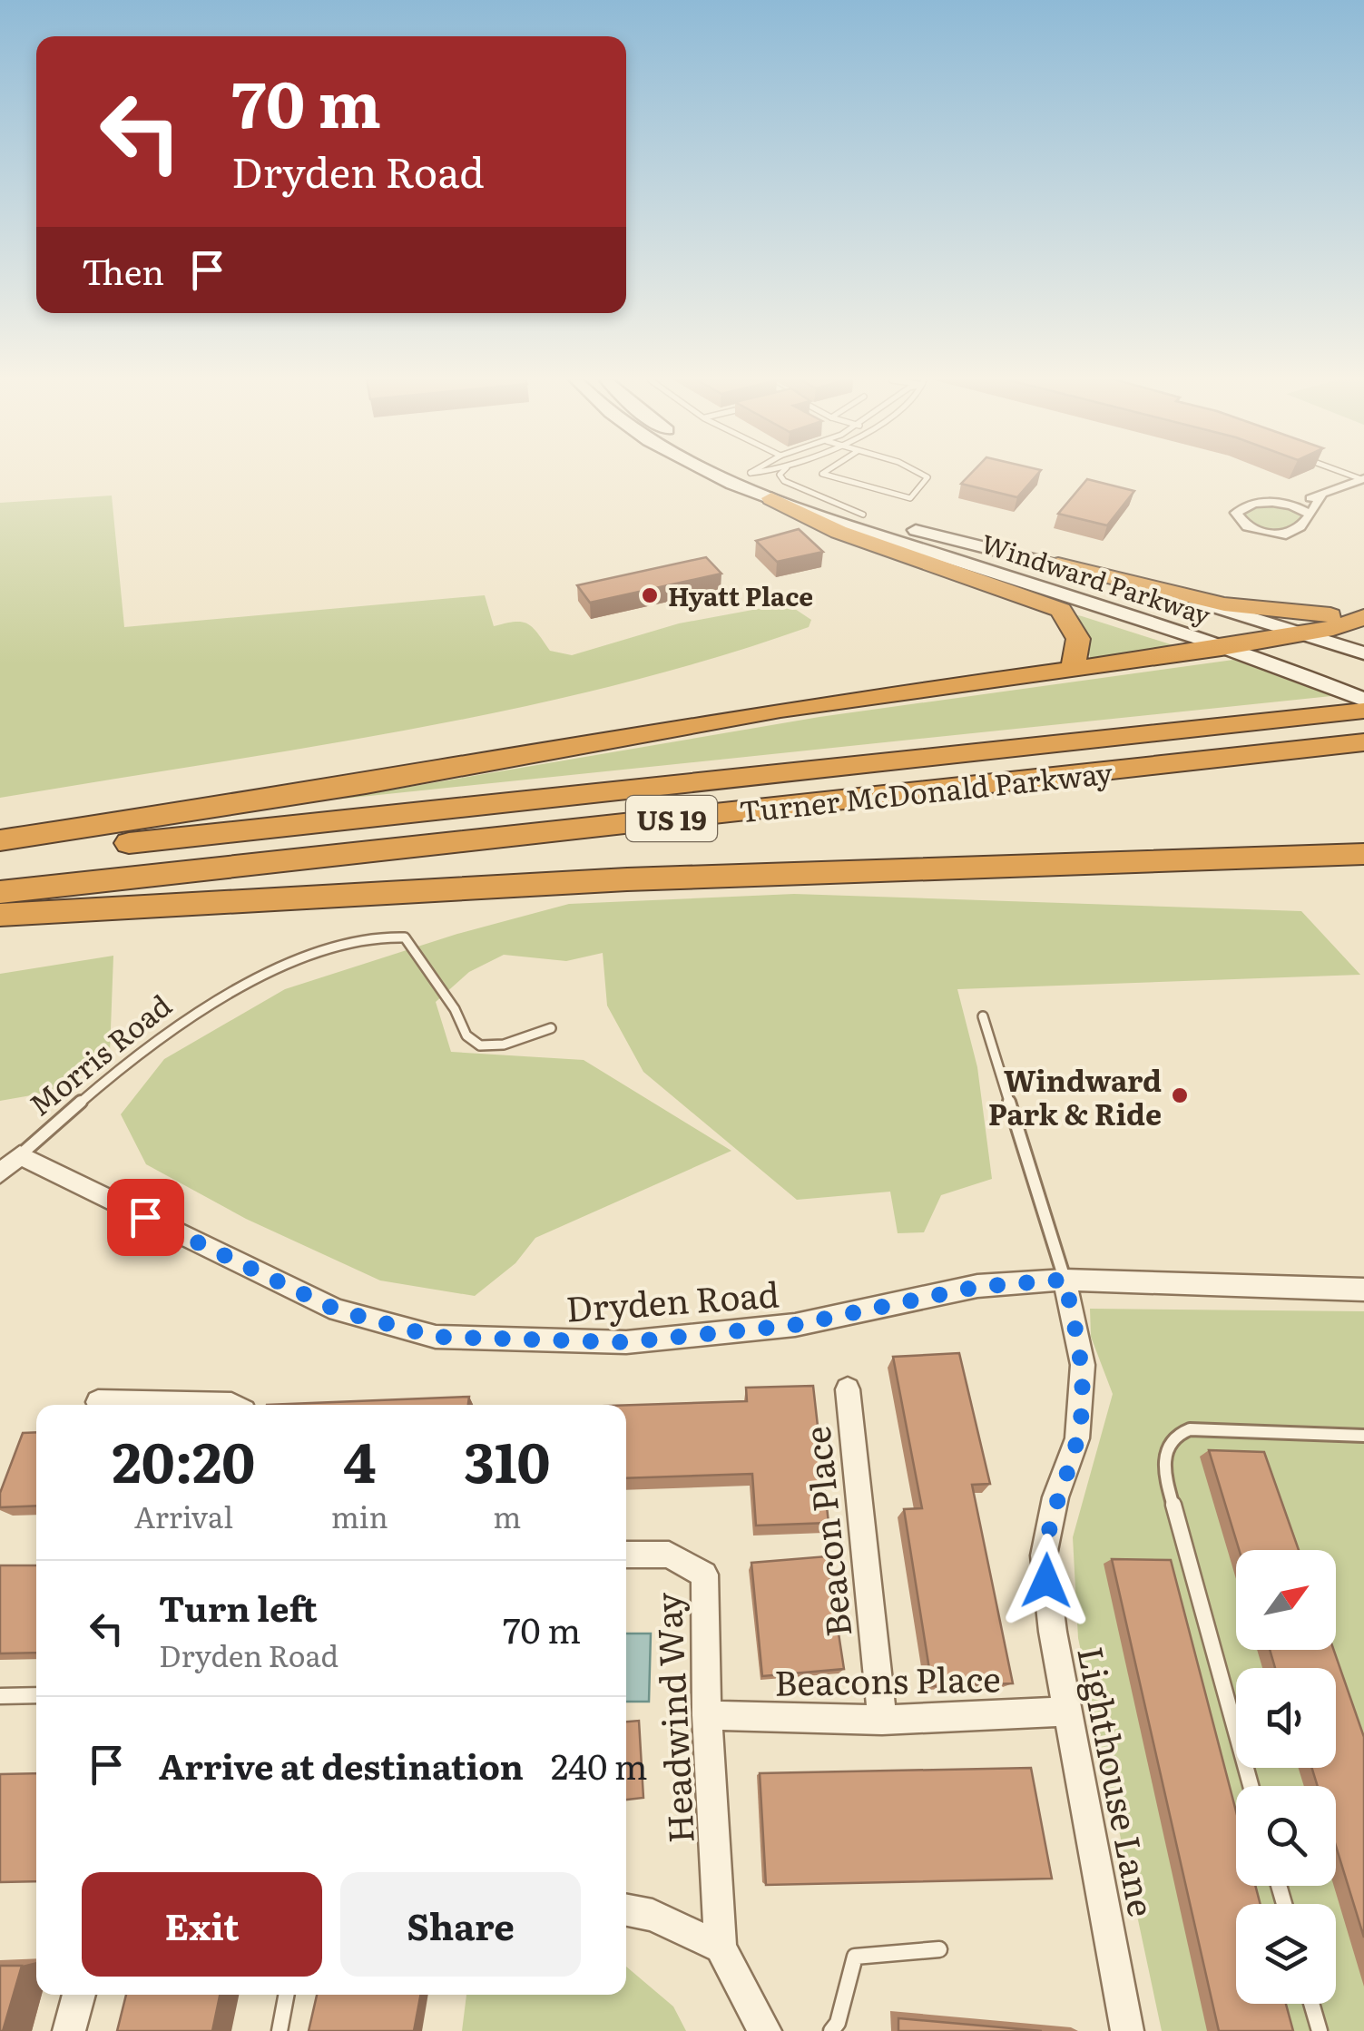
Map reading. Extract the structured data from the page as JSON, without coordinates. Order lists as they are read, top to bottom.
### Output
{
  "streets": {
    "highway": ["Turner McDonald Parkway", "US 19"],
    "main road": ["Windward Parkway"],
    "street": [
      "Morris Road",
      "Dryden Road",
      "Beacon Place",
      "Beacons Place",
      "Headwind Way",
      "Lighthouse Lane"
    ]
  },
  "crossings": [
    ["Morris Road", "Dryden Road"],
    ["Dryden Road", "Lighthouse Lane"],
    ["Beacon Place", "Beacons Place"],
    ["Beacons Place", "Headwind Way"],
    ["Beacons Place", "Lighthouse Lane"]
  ],
  "places": ["Hyatt Place", "Windward Park & Ride"],
  "north": "top right",
  "page": {
    "turn": ["70 m", "Dryden Road"],
    "then": "Then",
    "eta": [
      "20:20",
      "Arrival",
      "4",
      "min",
      "310",
      "m"
    ],
    "list": [
      {
        "name": "Turn left",
        "note": "Dryden Road",
        "value": "70 m"
      },
      {
        "name": "Arrive at destination",
        "value": "240 m"
      }
    ],
    "buttons": ["Exit", "Share"]
  }
}
